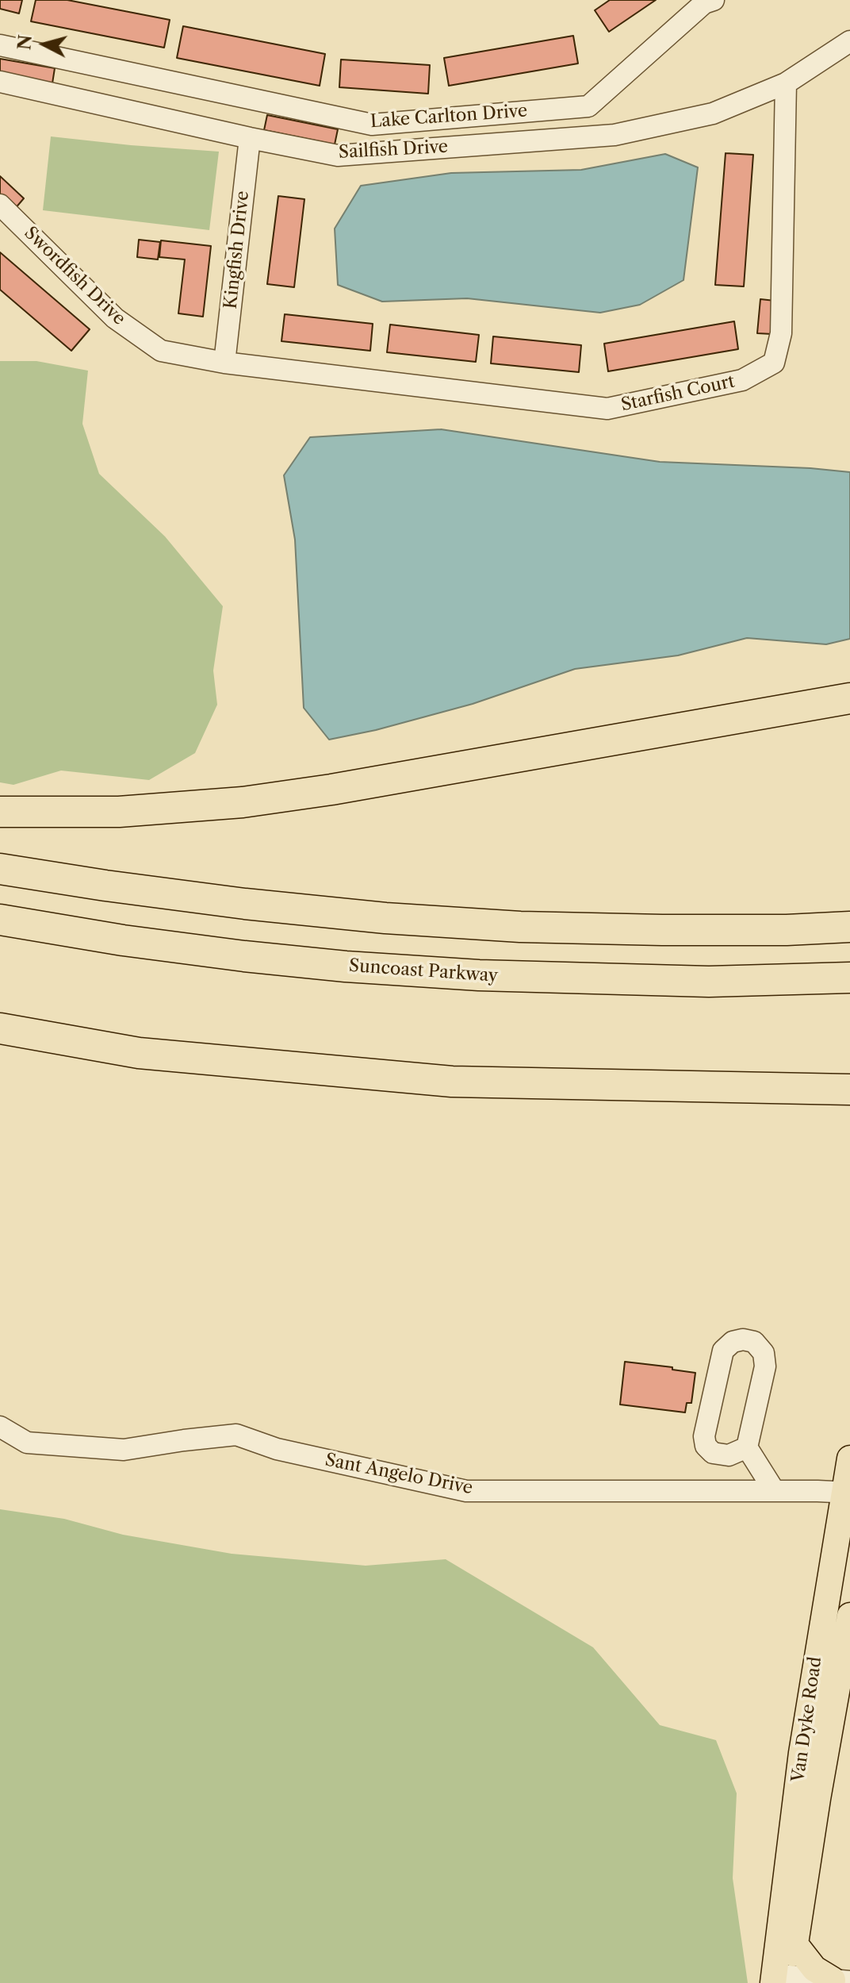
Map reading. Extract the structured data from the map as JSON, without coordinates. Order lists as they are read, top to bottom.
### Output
{
  "streets": {
    "highway": ["Suncoast Parkway"],
    "main road": ["Van Dyke Road"],
    "street": [
      "Lake Carlton Drive",
      "Sailfish Drive",
      "Kingfish Drive",
      "Swordfish Drive",
      "Starfish Court",
      "Sant Angelo Drive"
    ]
  },
  "crossings": [
    ["Sailfish Drive", "Kingfish Drive"],
    ["Sailfish Drive", "Starfish Court"],
    ["Kingfish Drive", "Swordfish Drive"],
    ["Kingfish Drive", "Starfish Court"],
    ["Swordfish Drive", "Starfish Court"],
    ["Sant Angelo Drive", "Van Dyke Road"]
  ],
  "north": "left"
}
